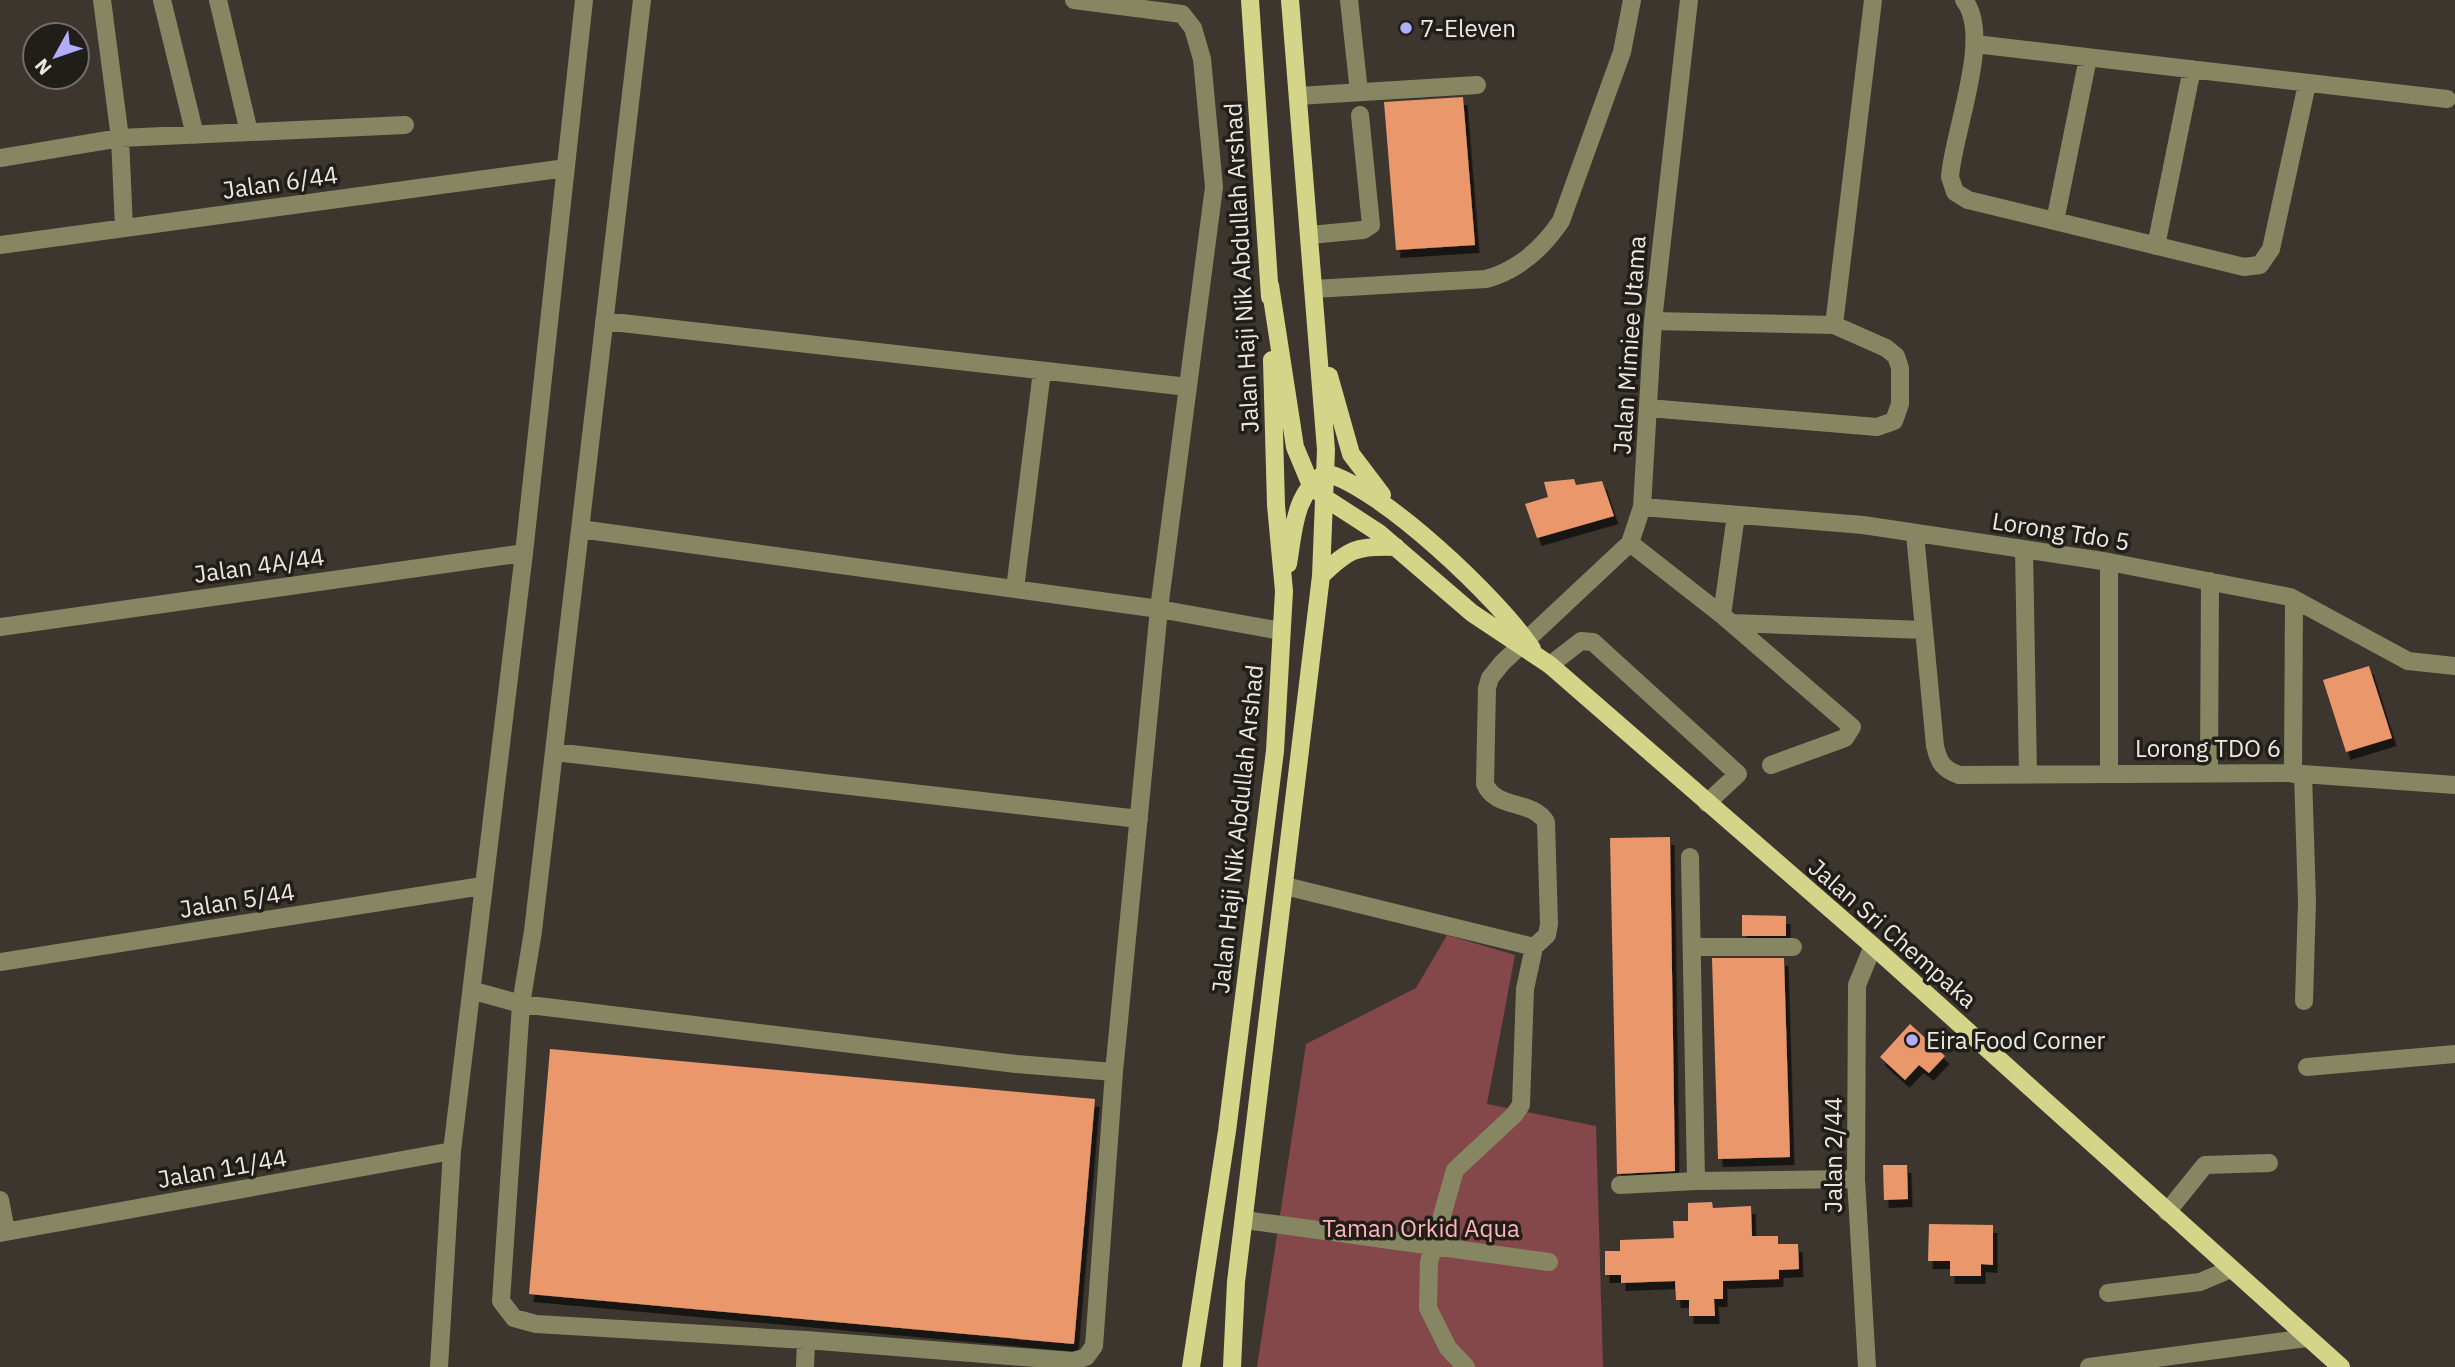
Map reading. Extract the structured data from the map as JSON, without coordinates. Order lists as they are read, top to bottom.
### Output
{
  "streets": {
    "main road": ["Jalan Haji Nik Abdullah Arshad", "Jalan Sri Chempaka"],
    "street": [
      "Jalan 6/44",
      "Jalan Mimiee Utama",
      "Lorong Tdo 5",
      "Jalan 4A/44",
      "Lorong TDO 6",
      "Jalan 5/44",
      "Jalan 2/44",
      "Jalan 11/44"
    ]
  },
  "crossings": [
    ["Jalan Mimiee Utama", "Lorong Tdo 5"],
    ["Jalan Mimiee Utama", "Jalan Sri Chempaka"],
    ["Jalan Sri Chempaka", "Jalan 2/44"]
  ],
  "parks": ["Taman Orkid Aqua"],
  "places": ["7-Eleven", "Eira Food Corner"],
  "north": "bottom left"
}
